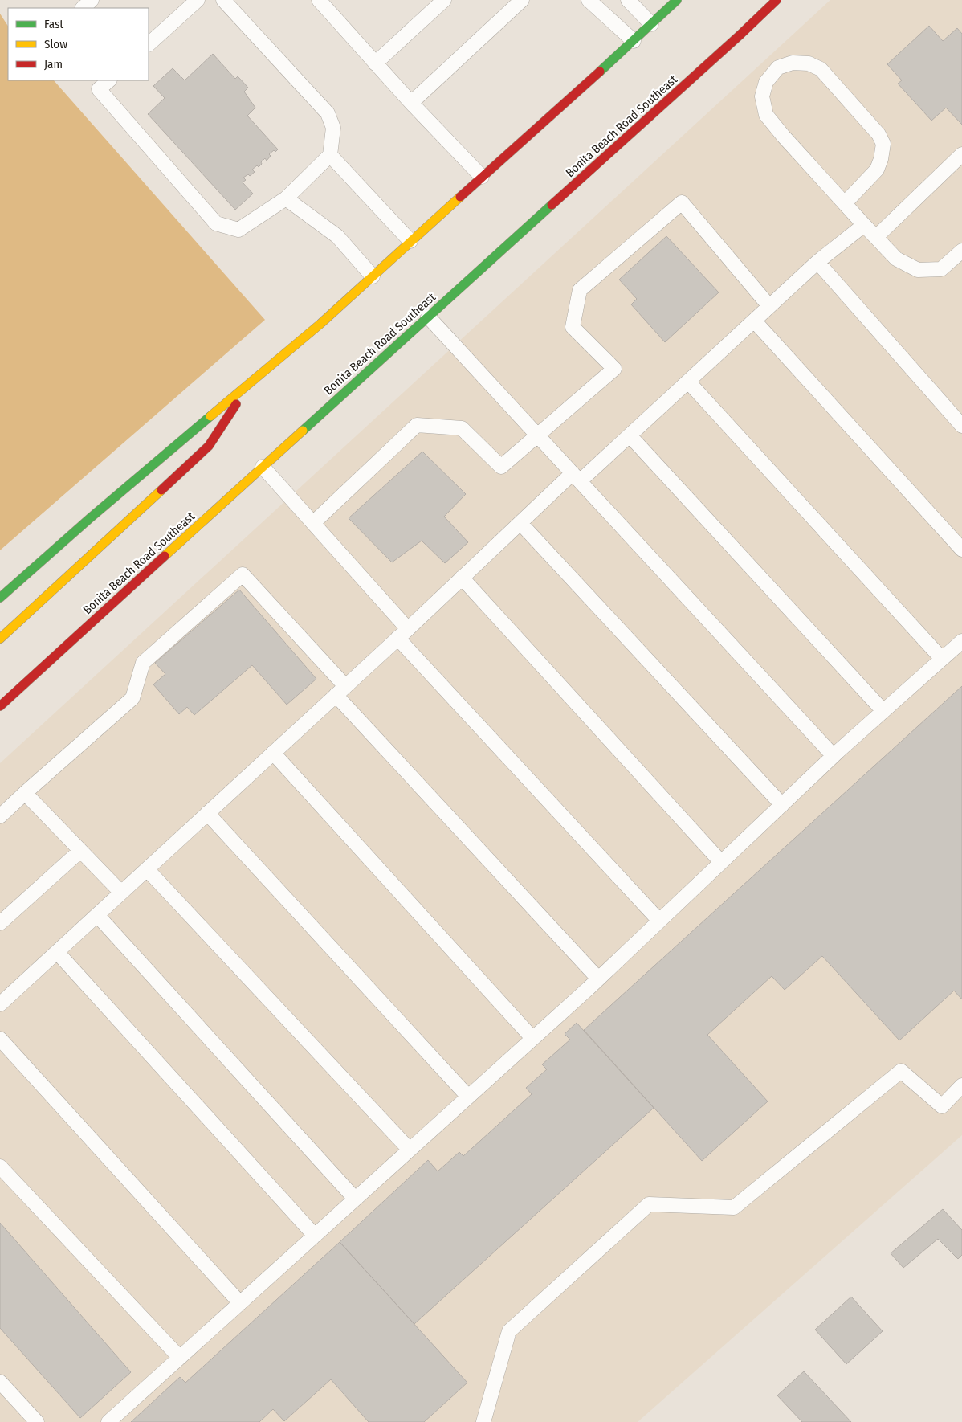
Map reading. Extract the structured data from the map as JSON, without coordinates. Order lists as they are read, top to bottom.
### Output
{
  "streets": {
    "main road": ["Bonita Beach Road Southeast"]
  },
  "legend": ["Fast", "Slow", "Jam"]
}
